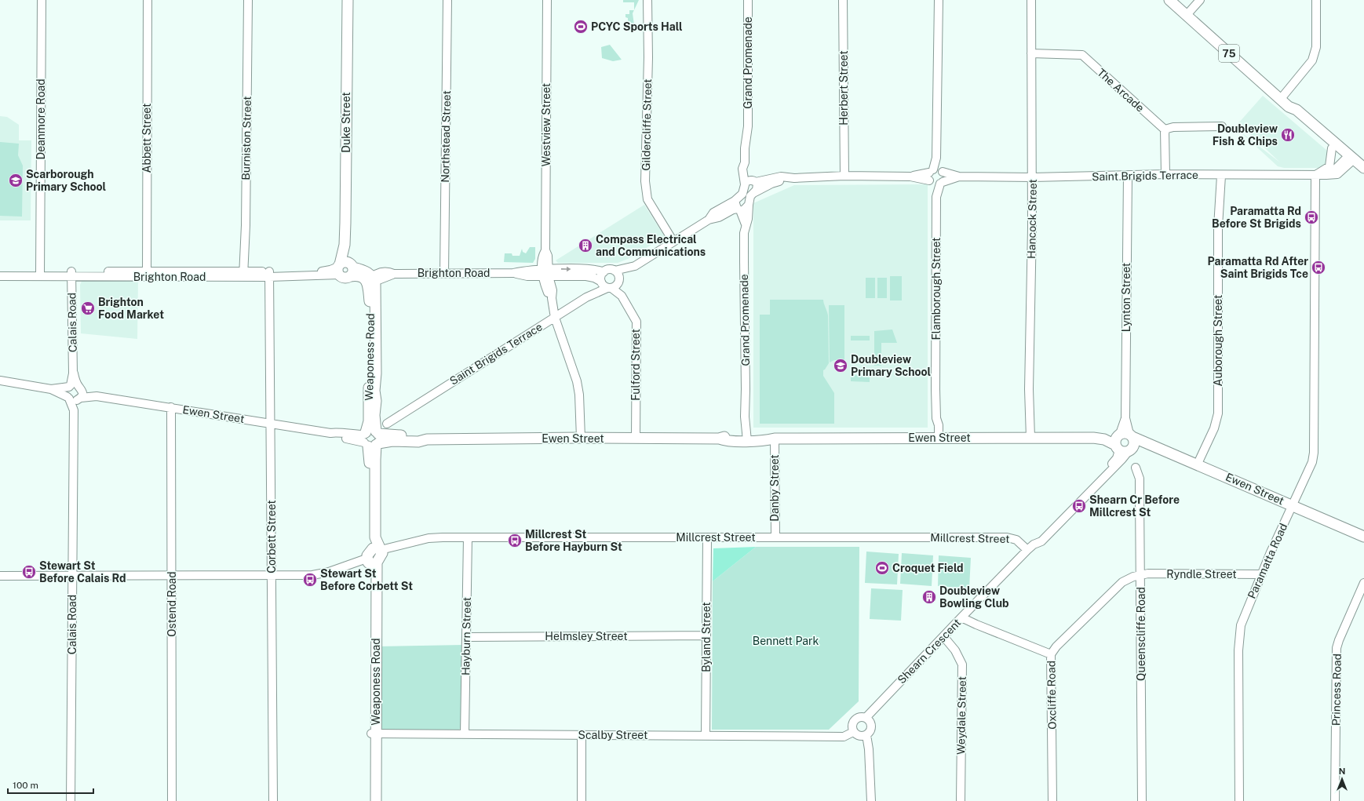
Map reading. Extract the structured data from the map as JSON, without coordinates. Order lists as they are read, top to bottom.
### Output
{
  "streets": {
    "main road": [
      "75",
      "Duke Street",
      "Brighton Road",
      "Weaponess Road",
      "Ewen Street"
    ],
    "street": [
      "Grand Promenade",
      "Herbert Street",
      "The Arcade",
      "Deanmore Road",
      "Westview Street",
      "Gildercliffe Street",
      "Northstead Street",
      "Abbett Street",
      "Burniston Street",
      "Saint Brigids Terrace",
      "Hancock Street",
      "Flamborough Street",
      "Lynton Street",
      "Calais Road",
      "Auborough Street",
      "Fulford Street",
      "Danby Street",
      "Corbett Street",
      "Millcrest Street",
      "Paramatta Road",
      "Ryndle Street",
      "Ostend Road",
      "Queenscliffe Road",
      "Hayburn Street",
      "Helmsley Street",
      "Byland Street",
      "Shearn Crescent",
      "Princess Road",
      "Oxcliffe Road",
      "Weydale Street",
      "Scalby Street"
    ]
  },
  "crossings": [
    ["75", "Saint Brigids Terrace"],
    ["Grand Promenade", "Saint Brigids Terrace"],
    ["Grand Promenade", "Ewen Street"],
    ["Herbert Street", "Saint Brigids Terrace"],
    ["The Arcade", "Hancock Street"],
    ["Deanmore Road", "Brighton Road"],
    ["Duke Street", "Brighton Road"],
    ["Westview Street", "Saint Brigids Terrace"],
    ["Westview Street", "Brighton Road"],
    ["Westview Street", "Ewen Street"],
    ["Northstead Street", "Brighton Road"],
    ["Abbett Street", "Brighton Road"],
    ["Burniston Street", "Brighton Road"],
    ["Saint Brigids Terrace", "Hancock Street"],
    ["Saint Brigids Terrace", "Brighton Road"],
    ["Saint Brigids Terrace", "Flamborough Street"],
    ["Saint Brigids Terrace", "Lynton Street"],
    ["Saint Brigids Terrace", "Auborough Street"],
    ["Saint Brigids Terrace", "Fulford Street"],
    ["Saint Brigids Terrace", "Paramatta Road"],
    ["Hancock Street", "Ewen Street"],
    ["Brighton Road", "Calais Road"],
    ["Brighton Road", "Weaponess Road"],
    ["Brighton Road", "Fulford Street"],
    ["Brighton Road", "Corbett Street"],
    ["Flamborough Street", "Ewen Street"],
    ["Lynton Street", "Ewen Street"],
    ["Lynton Street", "Shearn Crescent"],
    ["Calais Road", "Ewen Street"],
    ["Calais Road", "Millcrest Street"],
    ["Auborough Street", "Ewen Street"],
    ["Weaponess Road", "Ewen Street"],
    ["Weaponess Road", "Millcrest Street"],
    ["Weaponess Road", "Scalby Street"],
    ["Fulford Street", "Ewen Street"],
    ["Ewen Street", "Danby Street"],
    ["Ewen Street", "Corbett Street"],
    ["Ewen Street", "Paramatta Road"],
    ["Ewen Street", "Ostend Road"],
    ["Ewen Street", "Shearn Crescent"],
    ["Danby Street", "Millcrest Street"],
    ["Corbett Street", "Millcrest Street"],
    ["Millcrest Street", "Ostend Road"],
    ["Millcrest Street", "Hayburn Street"],
    ["Millcrest Street", "Byland Street"],
    ["Millcrest Street", "Shearn Crescent"],
    ["Paramatta Road", "Ryndle Street"],
    ["Ryndle Street", "Queenscliffe Road"],
    ["Ryndle Street", "Oxcliffe Road"],
    ["Queenscliffe Road", "Oxcliffe Road"],
    ["Hayburn Street", "Helmsley Street"],
    ["Hayburn Street", "Scalby Street"],
    ["Helmsley Street", "Byland Street"],
    ["Byland Street", "Scalby Street"],
    ["Shearn Crescent", "Weydale Street"],
    ["Shearn Crescent", "Scalby Street"]
  ],
  "parks": ["Bennett Park"],
  "places": {
    "sports": ["PCYC Sports Hall", "Croquet Field"],
    "restaurant": ["Doubleview Fish & Chips"],
    "school or university": ["Scarborough Primary School", "Doubleview Primary School"],
    "bus stop": [
      "Paramatta Rd Before St Brigids",
      "Paramatta Rd After Saint Brigids Tce",
      "Shearn Cr Before Millcrest St",
      "Millcrest St Before Hayburn St",
      "Stewart St Before Calais Rd",
      "Stewart St Before Corbett St"
    ],
    "building": ["Compass Electrical and Communications", "Doubleview Bowling Club"],
    "supermarket": ["Brighton Food Market"]
  },
  "scale_bar": "100 m",
  "north": "top"
}
